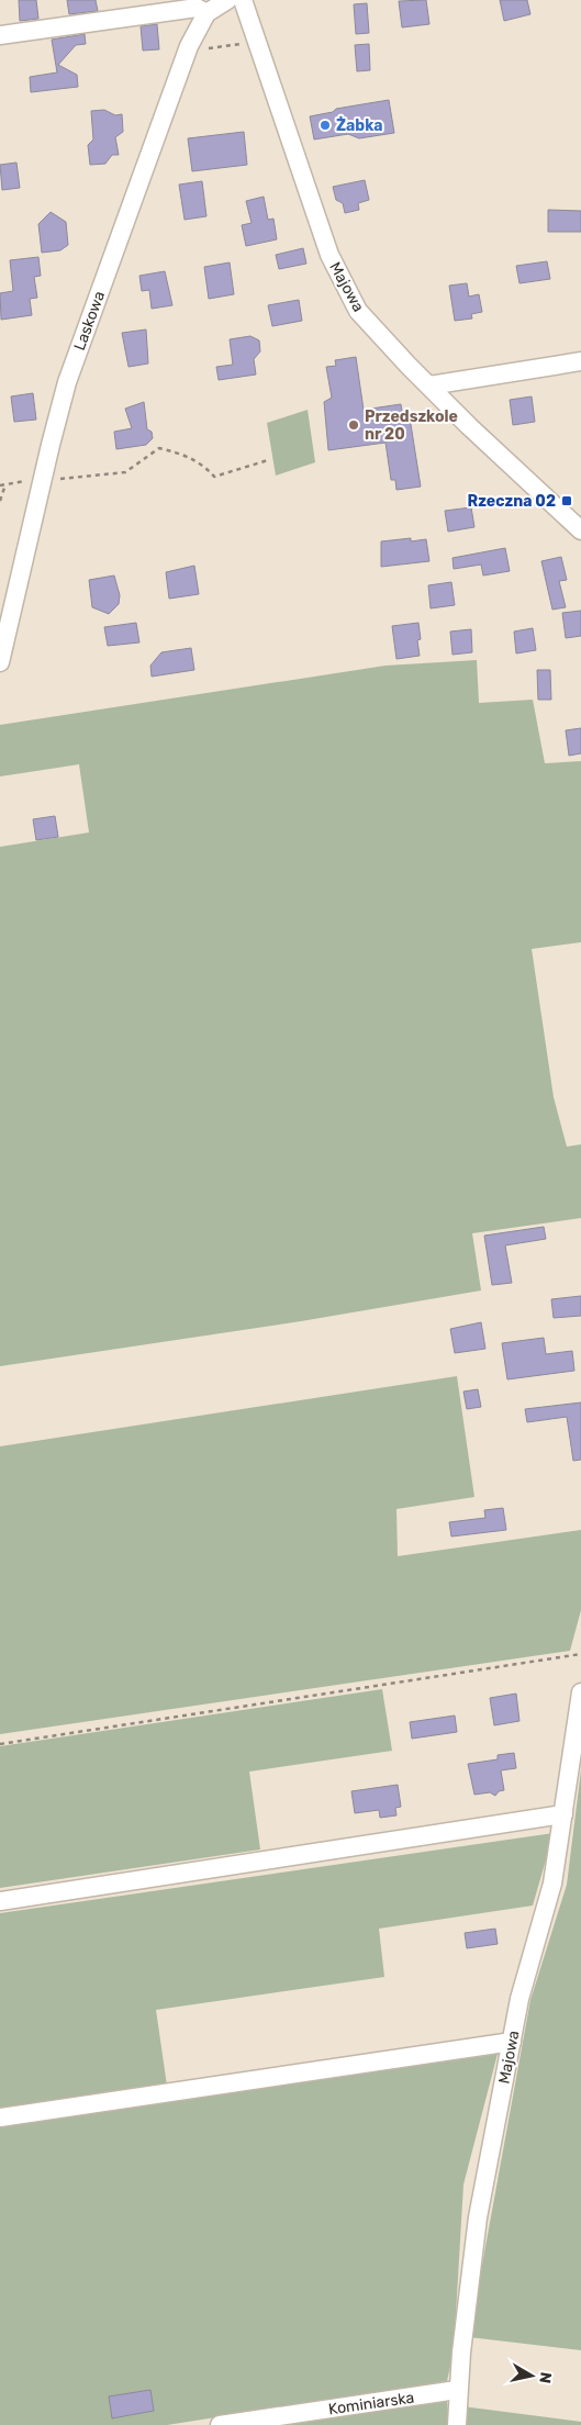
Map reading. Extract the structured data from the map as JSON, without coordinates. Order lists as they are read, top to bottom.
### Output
{
  "streets": {
    "street": ["Majowa", "Laskowa", "Kominiarska"]
  },
  "crossings": [
    ["Majowa", "Kominiarska"]
  ],
  "places": {
    "other": ["Żabka", "Przedszkole nr 20"],
    "transit": ["Rzeczna 02"]
  },
  "north": "right"
}
